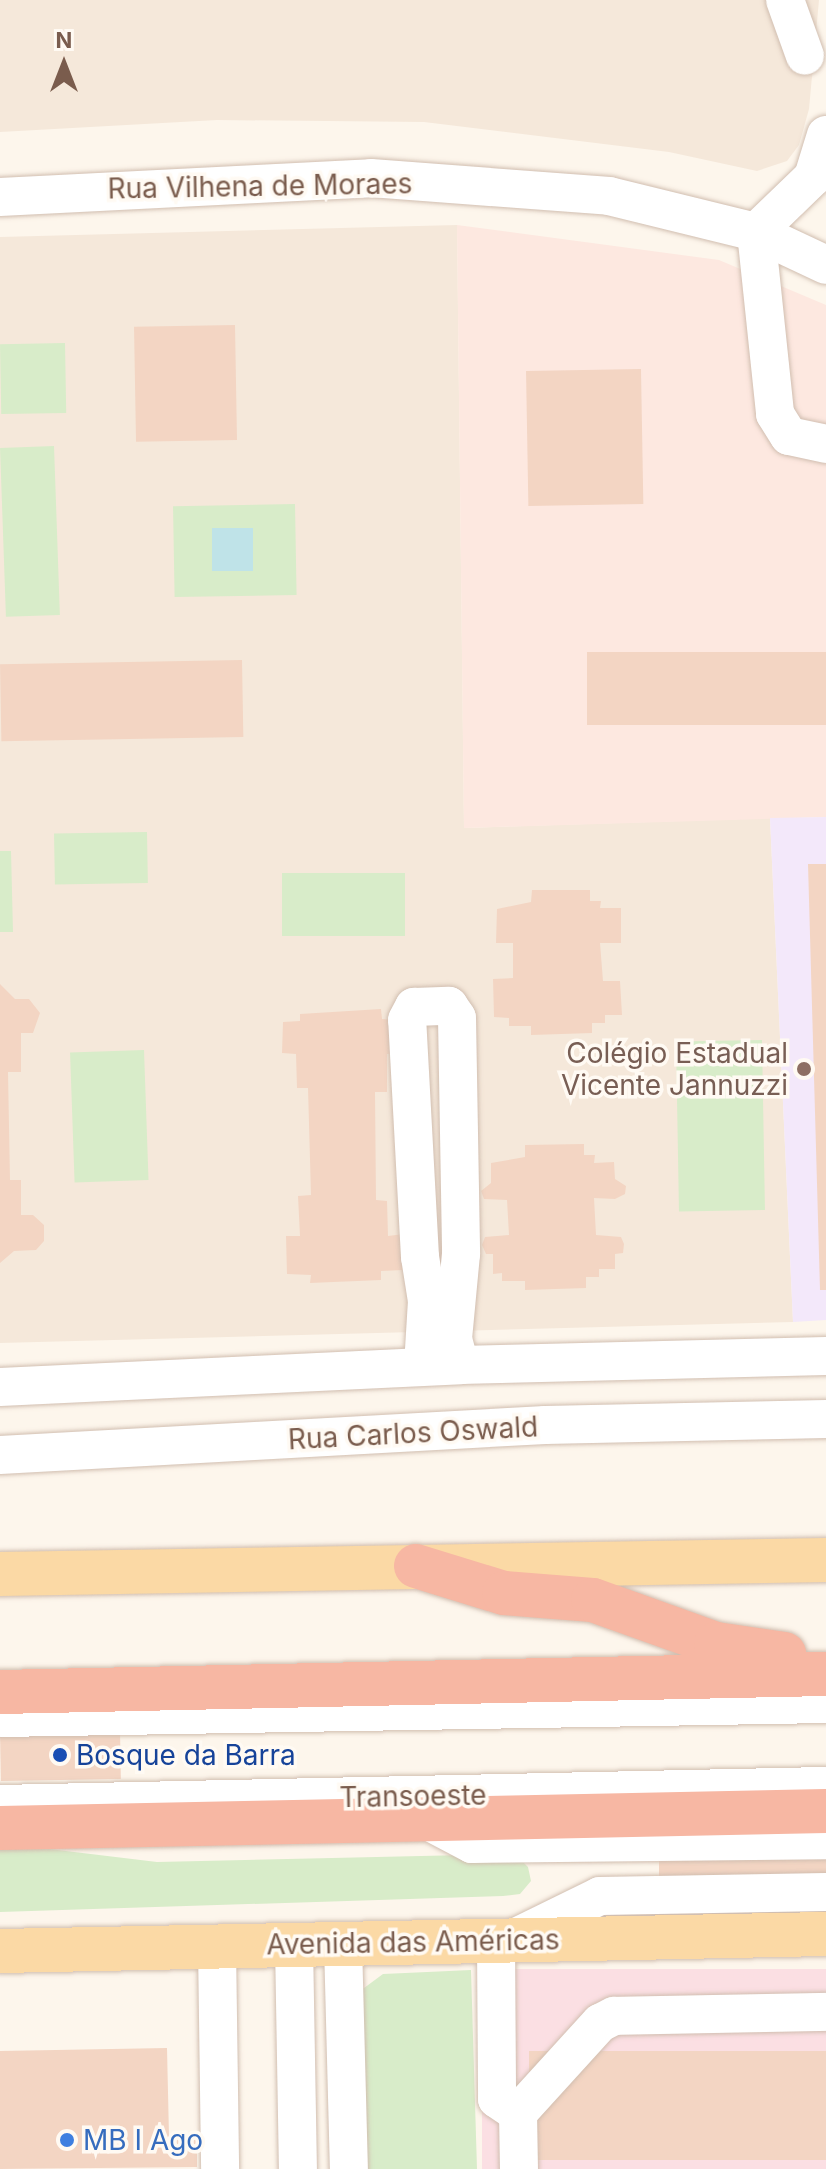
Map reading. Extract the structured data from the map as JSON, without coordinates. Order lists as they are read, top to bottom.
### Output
{
  "streets": {
    "main road": ["Avenida das Américas"],
    "street": ["Rua Vilhena de Moraes", "Rua Carlos Oswald", "Transoeste"]
  },
  "places": ["Colégio Estadual Vicente Jannuzzi", "Bosque da Barra", "MB I Ago"],
  "north": "top"
}
